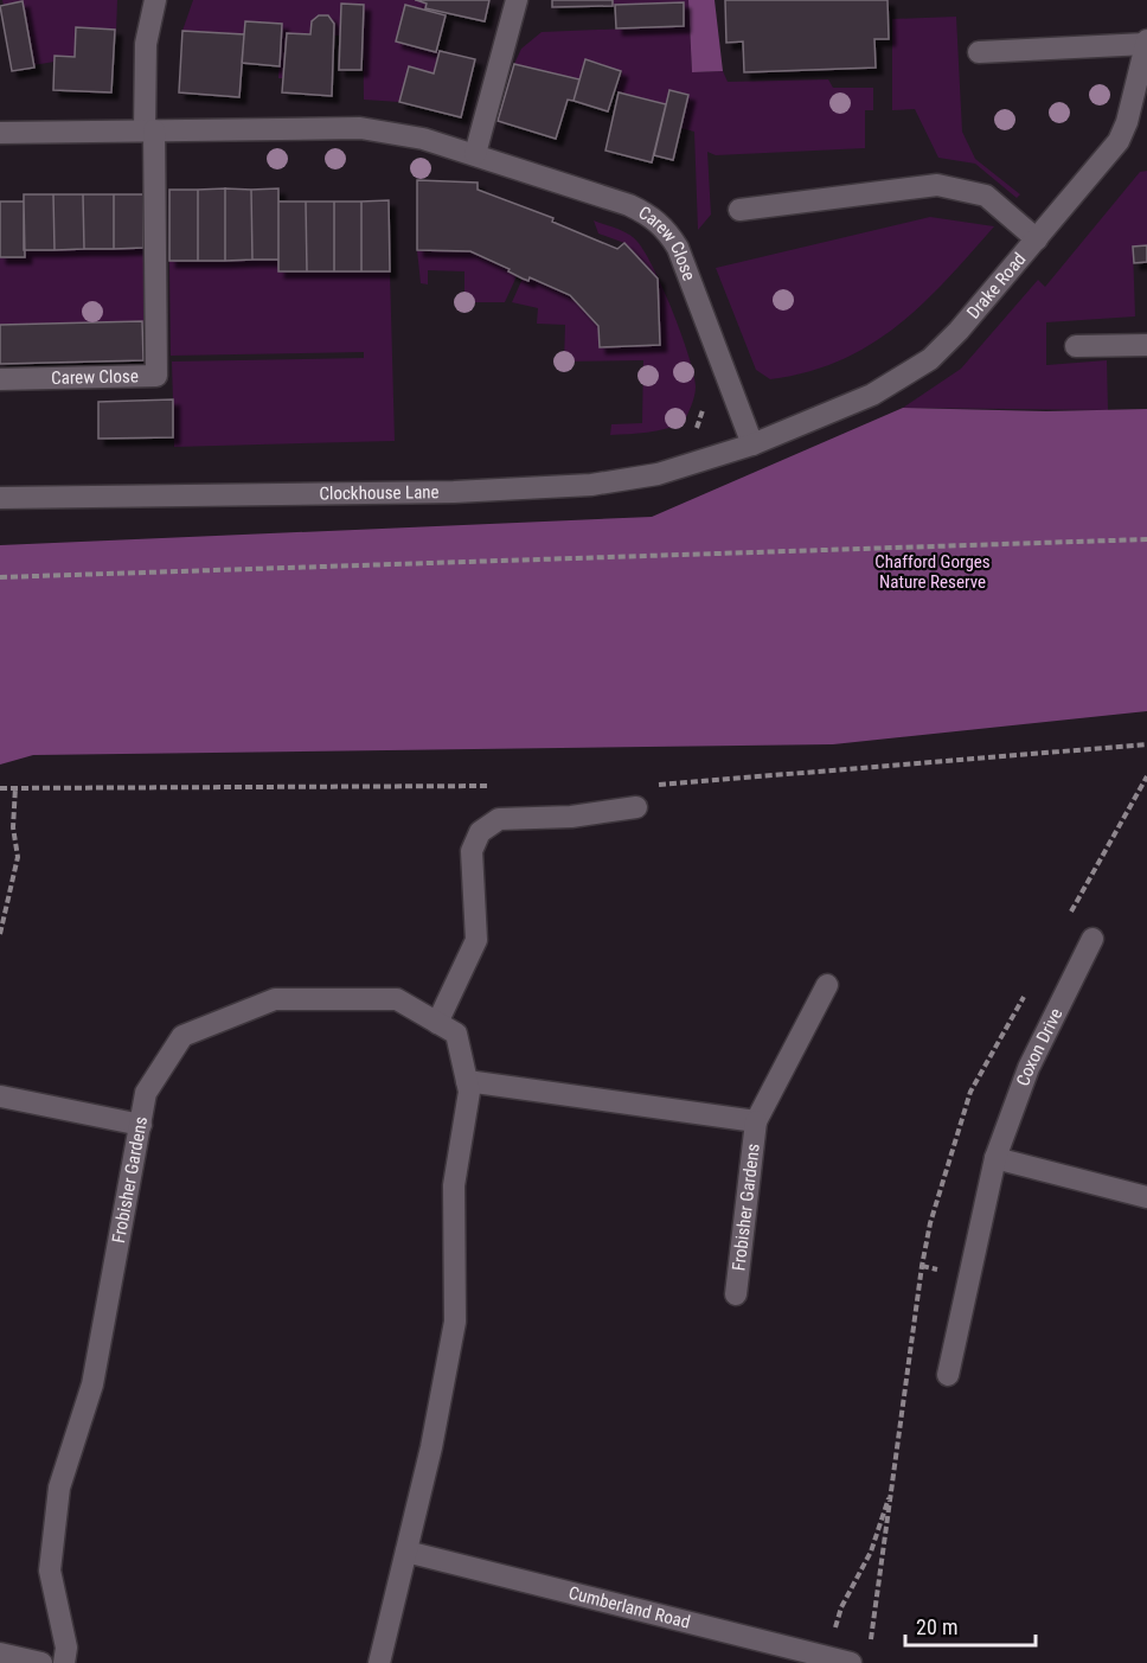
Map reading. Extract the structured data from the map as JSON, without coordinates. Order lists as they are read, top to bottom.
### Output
{
  "streets": {
    "street": [
      "Carew Close",
      "Drake Road",
      "Clockhouse Lane",
      "Coxon Drive",
      "Frobisher Gardens",
      "Cumberland Road"
    ]
  },
  "crossings": [
    ["Carew Close", "Drake Road"],
    ["Carew Close", "Clockhouse Lane"],
    ["Drake Road", "Clockhouse Lane"],
    ["Frobisher Gardens", "Cumberland Road"]
  ],
  "parks": ["Chafford Gorges Nature Reserve"],
  "scale_bar": "20 m"
}
